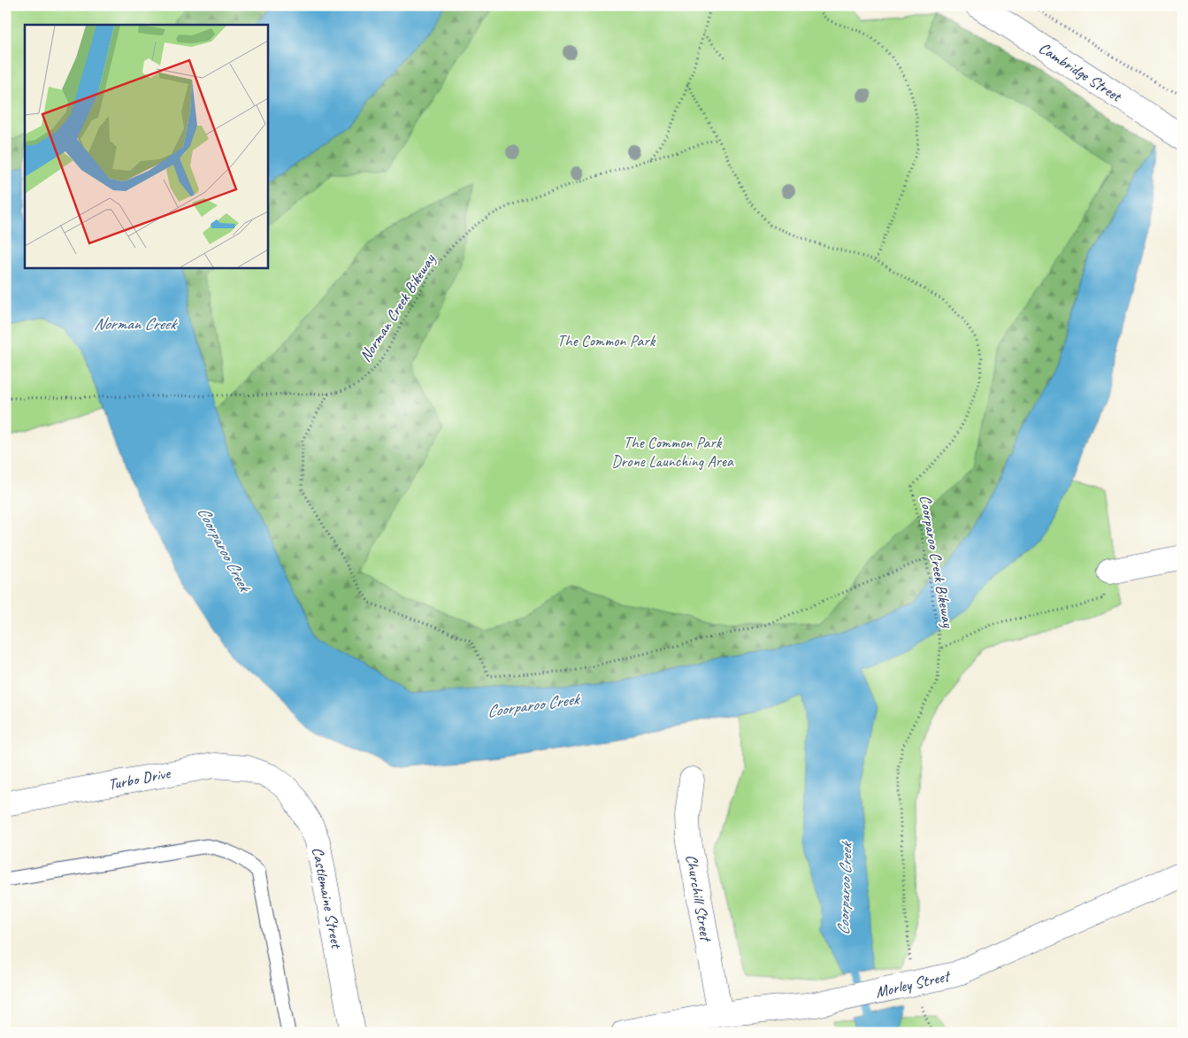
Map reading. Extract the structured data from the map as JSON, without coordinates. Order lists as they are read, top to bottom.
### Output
{
  "streets": {
    "street": [
      "Cambridge Street",
      "Turbo Drive",
      "Castlemaine Street",
      "Churchill Street",
      "Morley Street"
    ],
    "path": ["Norman Creek Bikeway", "Coorparoo Creek Bikeway"]
  },
  "crossings": [
    ["Norman Creek Bikeway", "Coorparoo Creek Bikeway"],
    ["Coorparoo Creek Bikeway", "Morley Street"],
    ["Turbo Drive", "Castlemaine Street"],
    ["Churchill Street", "Morley Street"]
  ],
  "water": ["Norman Creek", "Coorparoo Creek"],
  "parks": ["The Common Park", "The Common Park Drone Launching Area"]
}
